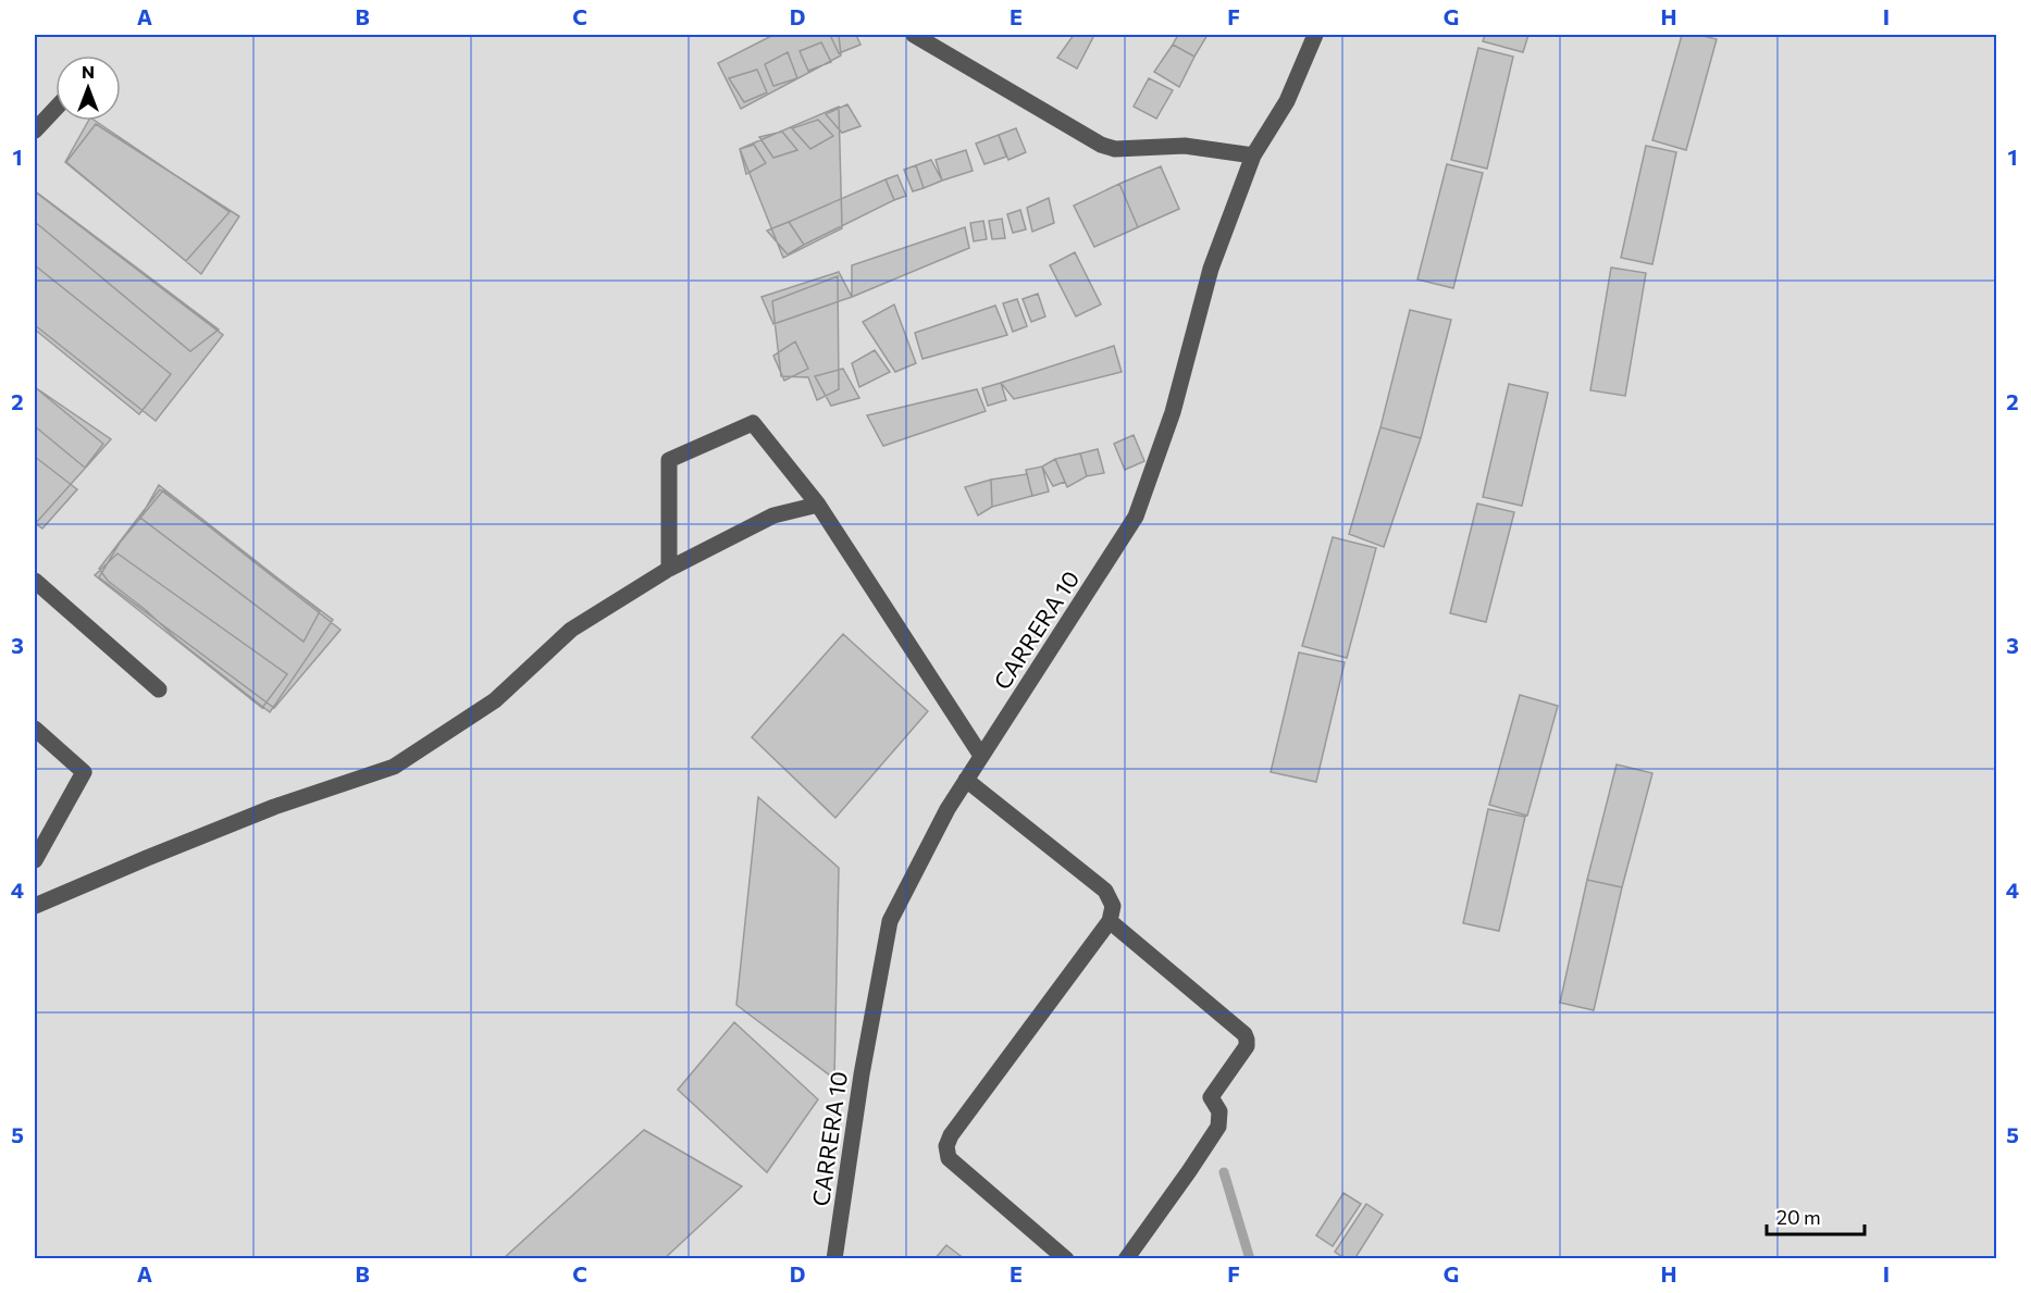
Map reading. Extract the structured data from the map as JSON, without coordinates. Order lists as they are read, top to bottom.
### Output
{
  "streets": {
    "street": ["CARRERA 10"]
  },
  "scale_bar": "20 m",
  "north": "top",
  "grid": {
    "columns": [
      "A",
      "B",
      "C",
      "D",
      "E",
      "F",
      "G",
      "H",
      "I"
    ],
    "rows": [
      "1",
      "2",
      "3",
      "4",
      "5"
    ]
  }
}
